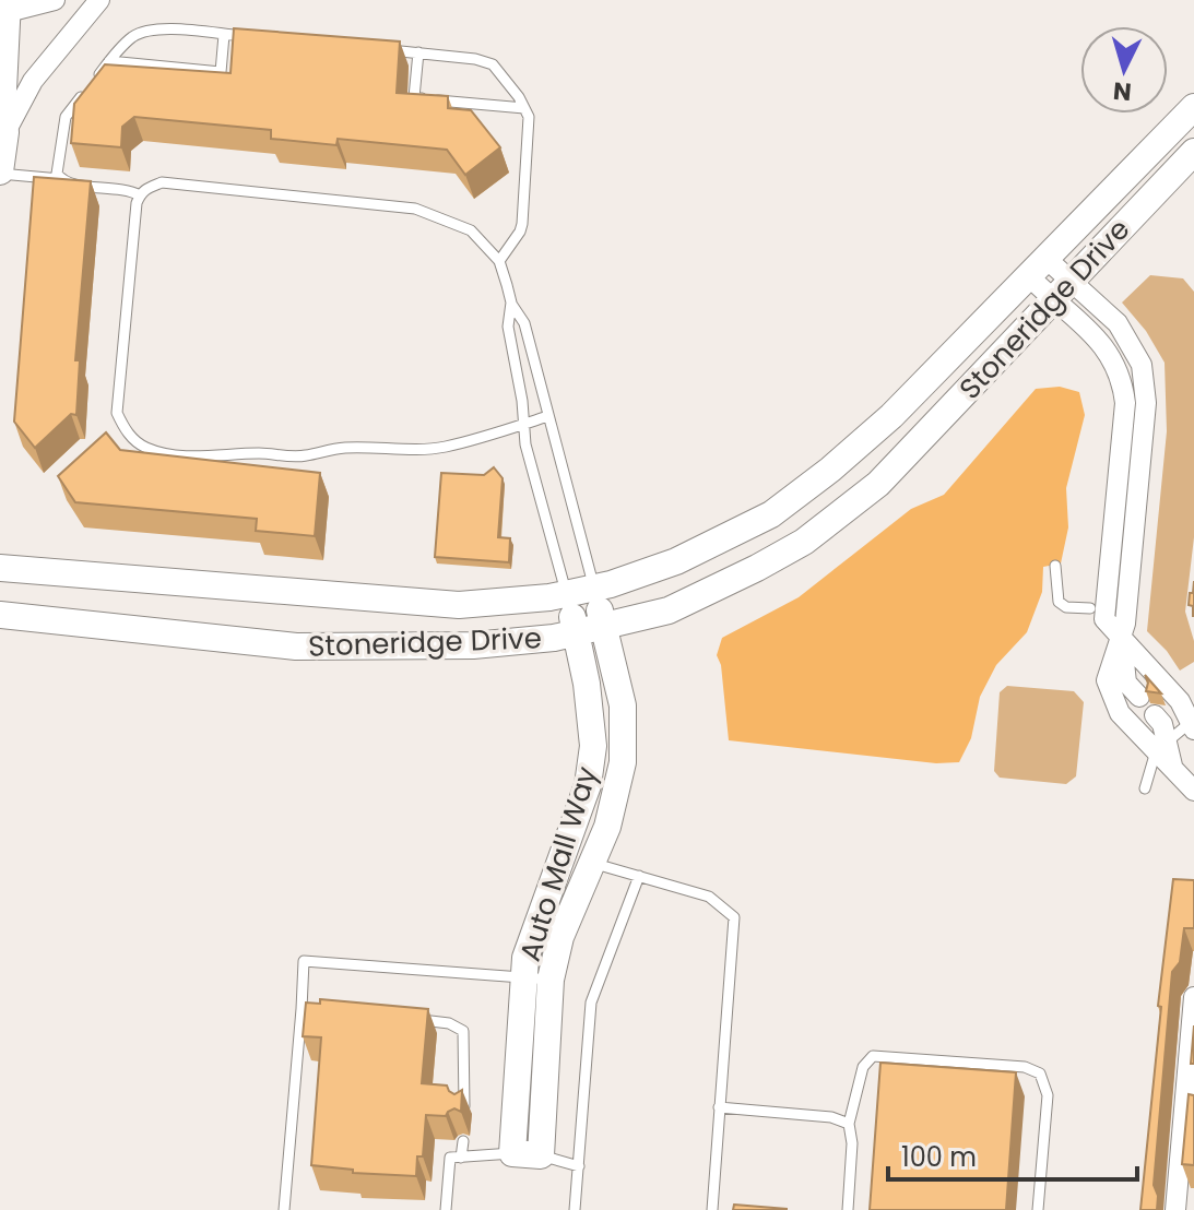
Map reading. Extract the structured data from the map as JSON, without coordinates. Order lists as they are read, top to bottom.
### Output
{
  "streets": {
    "main road": ["Stoneridge Drive", "Auto Mall Way"]
  },
  "crossings": [
    ["Stoneridge Drive", "Auto Mall Way"]
  ],
  "scale_bar": "100 m",
  "north": "bottom"
}
